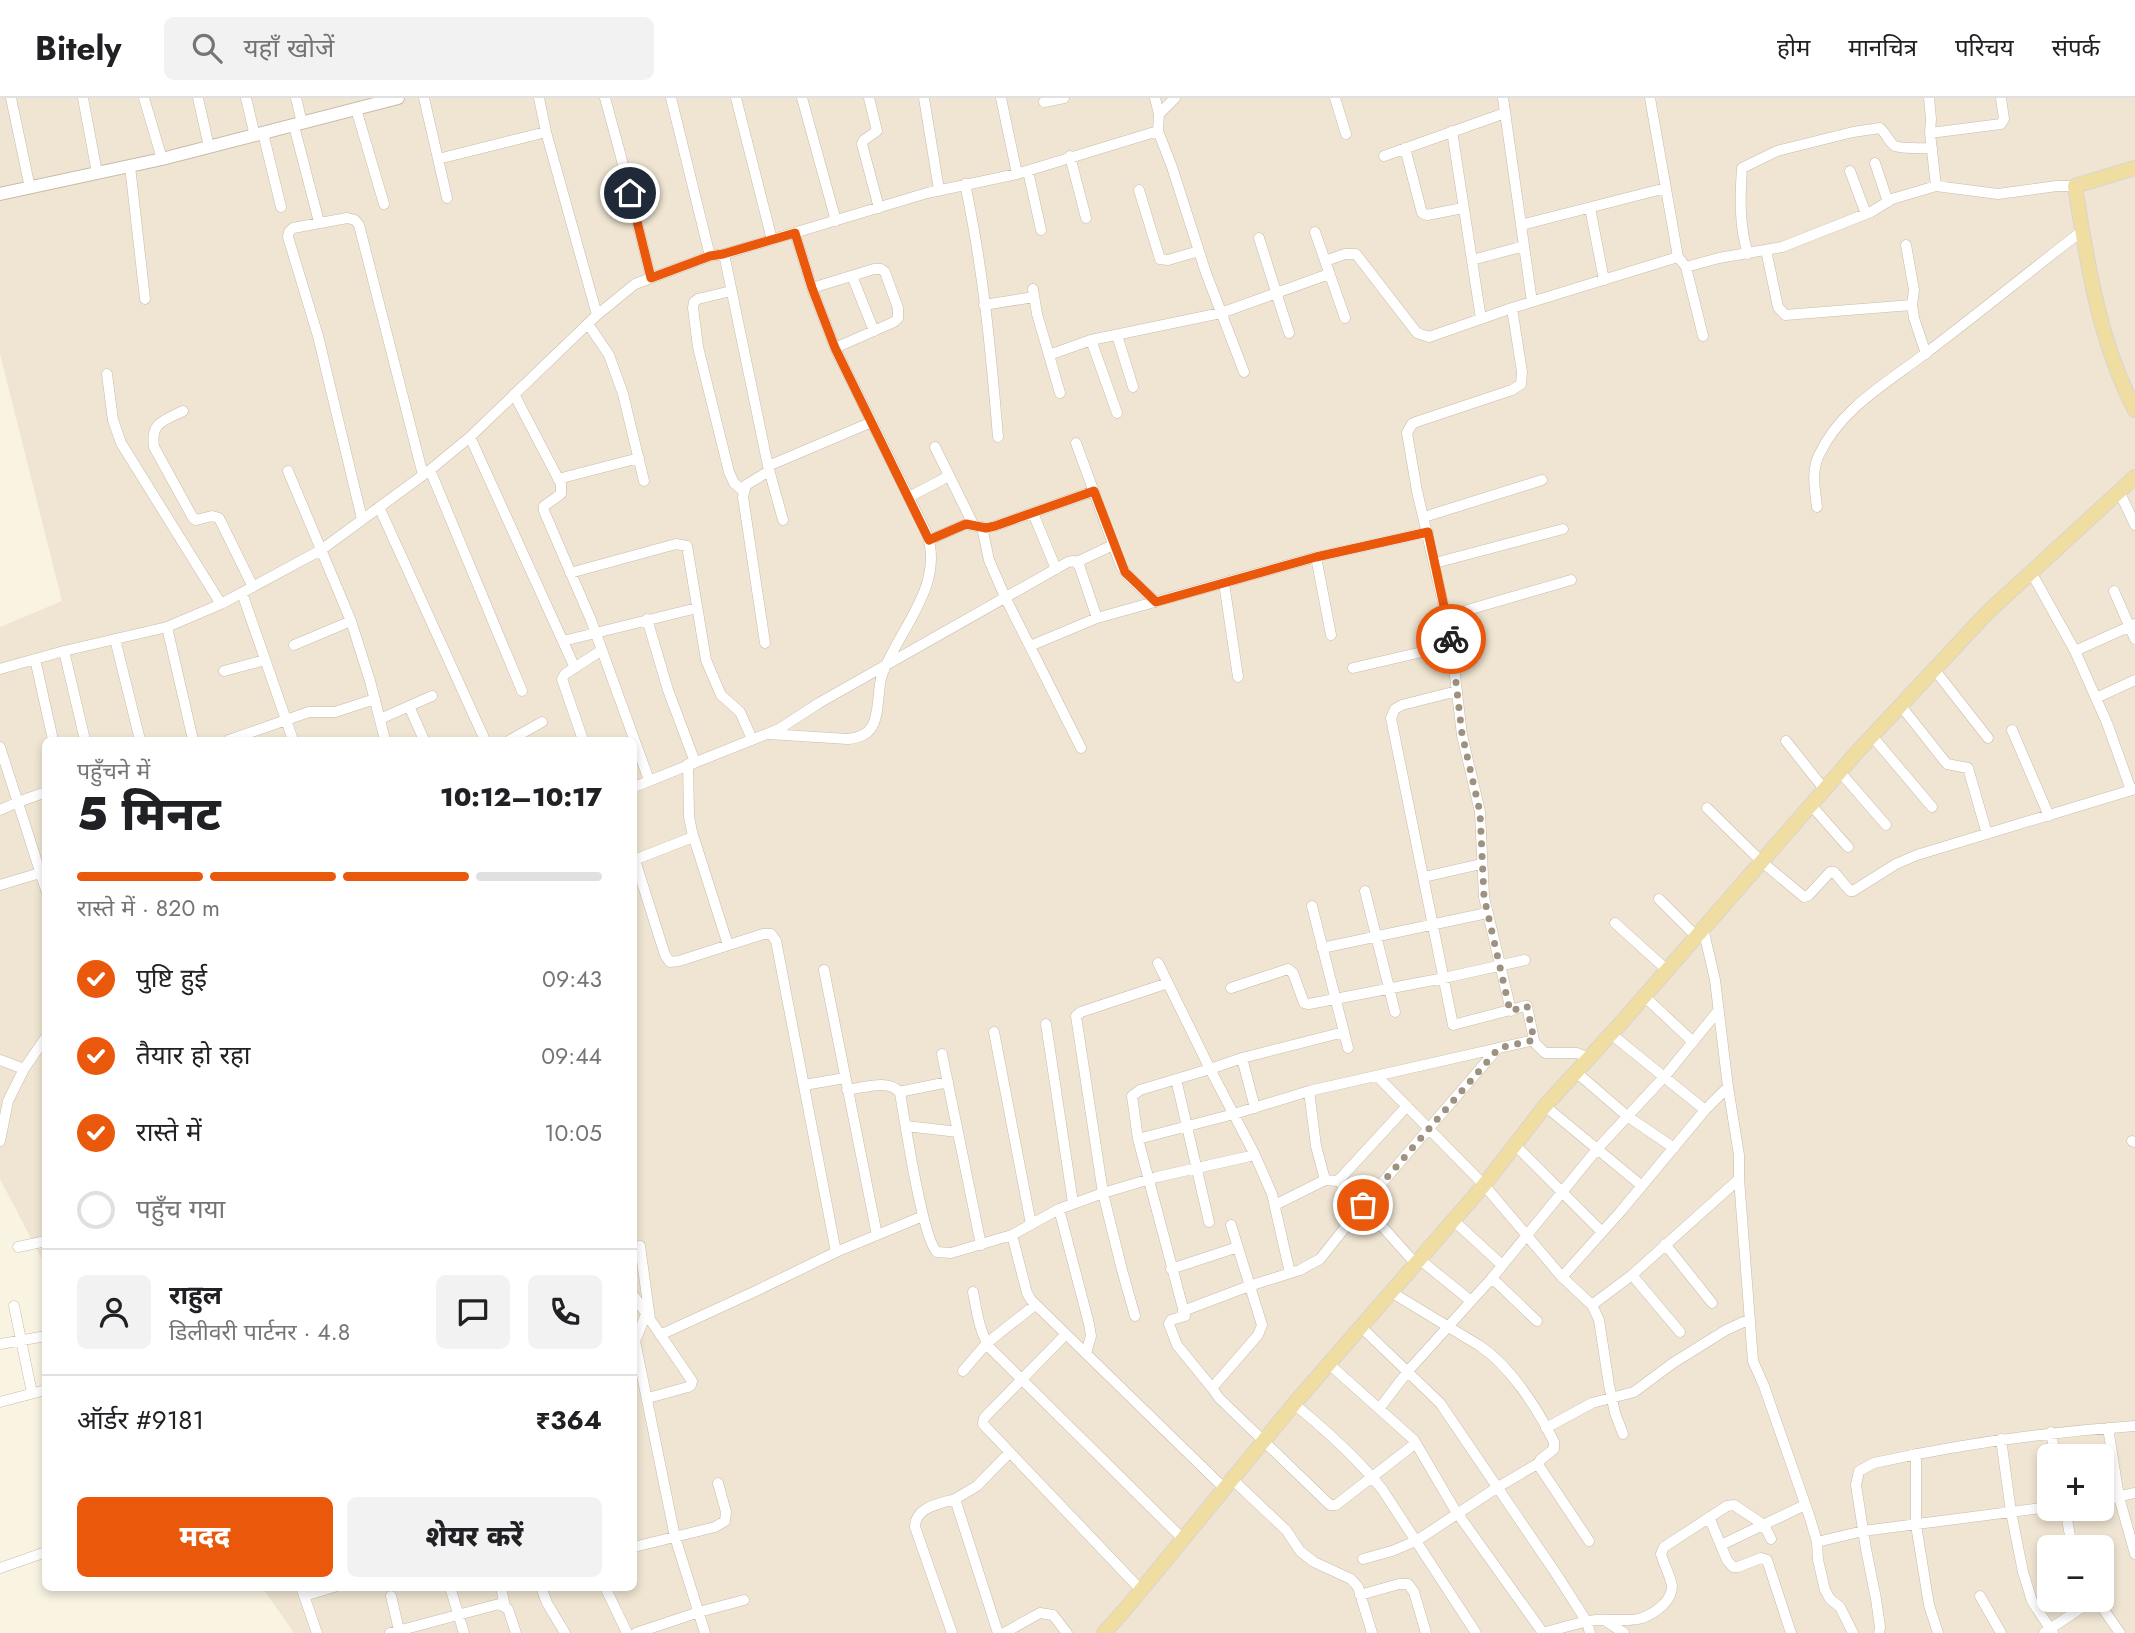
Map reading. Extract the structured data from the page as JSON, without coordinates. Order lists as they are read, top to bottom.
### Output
{
  "page": {
    "header": "Bitely",
    "search": "यहाँ खोजें",
    "nav": [
      "होम",
      "मानचित्र",
      "परिचय",
      "संपर्क"
    ],
    "heading": ["5 मिनट", "पहुँचने में", "10:12–10:17"],
    "panel": [
      "राहुल",
      "डिलीवरी पार्टनर · 4.8",
      "ऑर्डर #9181",
      "₹364"
    ],
    "bar": "रास्ते में · 820 m",
    "list": [
      ["पुष्टि हुई", "09:43"],
      ["तैयार हो रहा", "09:44"],
      ["रास्ते में", "10:05"],
      "पहुँच गया"
    ],
    "map_buttons": ["+", "−"],
    "buttons": ["मदद", "शेयर करें"]
  }
}
